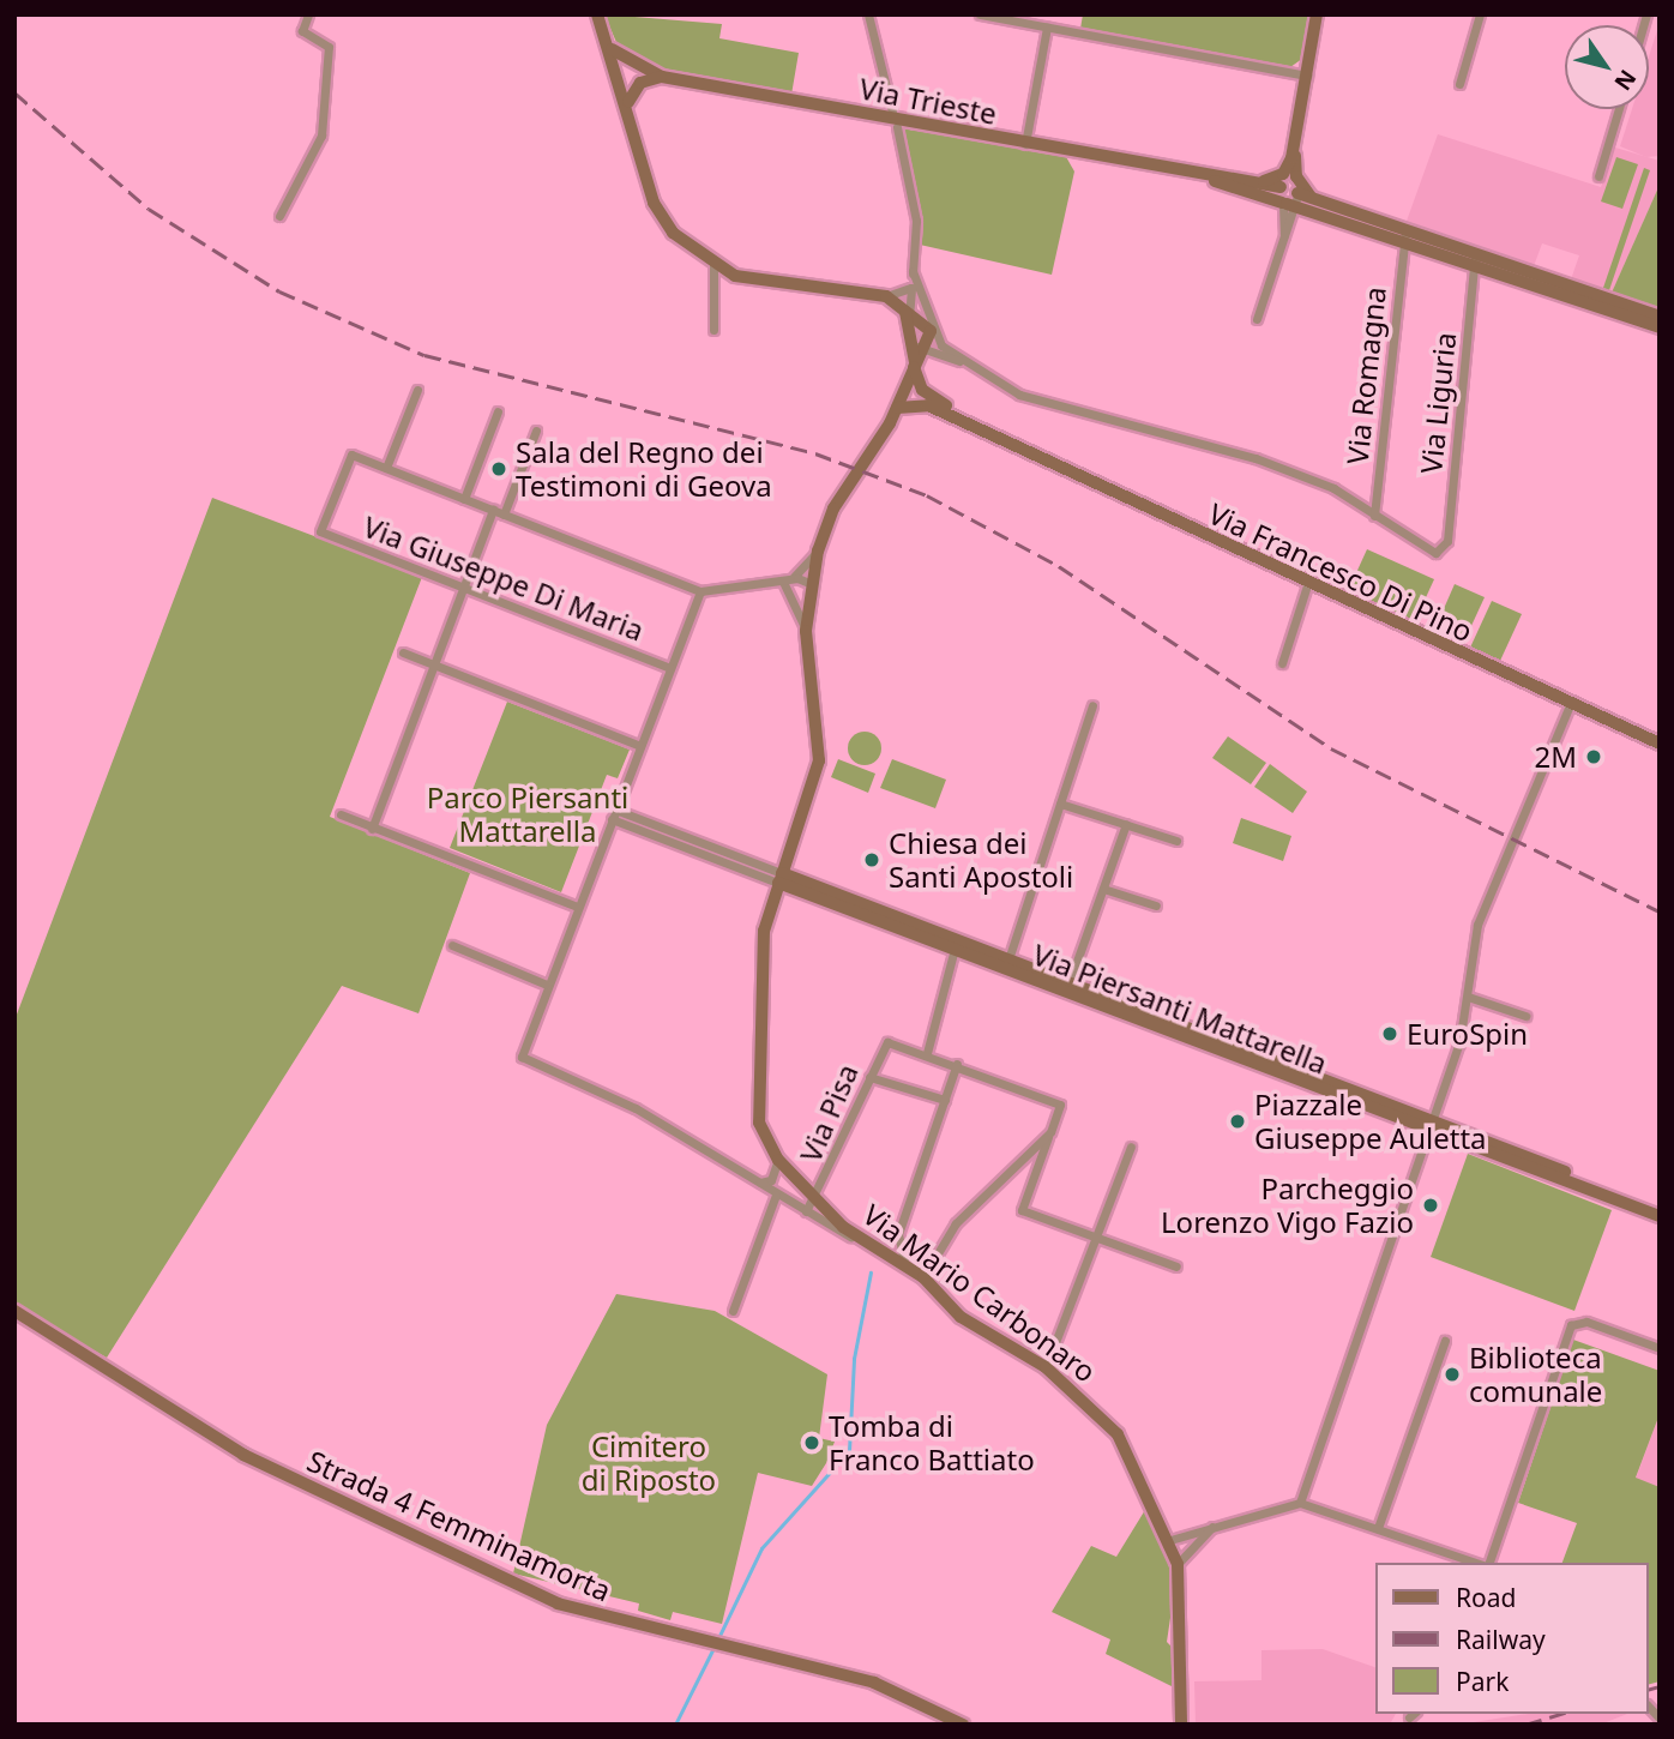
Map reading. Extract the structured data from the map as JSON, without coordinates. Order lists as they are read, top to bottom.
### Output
{
  "streets": {
    "street": [
      "Via Trieste",
      "Via Romagna",
      "Via Liguria",
      "Via Francesco Di Pino",
      "Via Giuseppe Di Maria",
      "Via Piersanti Mattarella",
      "Via Pisa",
      "Via Mario Carbonaro",
      "Strada 4 Femminamorta"
    ]
  },
  "crossings": [
    ["Via Romagna", "Via Liguria"],
    ["Via Francesco Di Pino", "Via Mario Carbonaro"],
    ["Via Piersanti Mattarella", "Via Mario Carbonaro"],
    ["Via Pisa", "Via Mario Carbonaro"]
  ],
  "parks": ["Parco Piersanti Mattarella", "Cimitero di Riposto"],
  "places": [
    "Sala del Regno dei Testimoni di Geova",
    "2M",
    "Chiesa dei Santi Apostoli",
    "EuroSpin",
    "Piazzale Giuseppe Auletta",
    "Parcheggio Lorenzo Vigo Fazio",
    "Biblioteca comunale",
    "Tomba di Franco Battiato"
  ],
  "legend": ["Road", "Railway", "Park"],
  "north": "bottom right"
}
